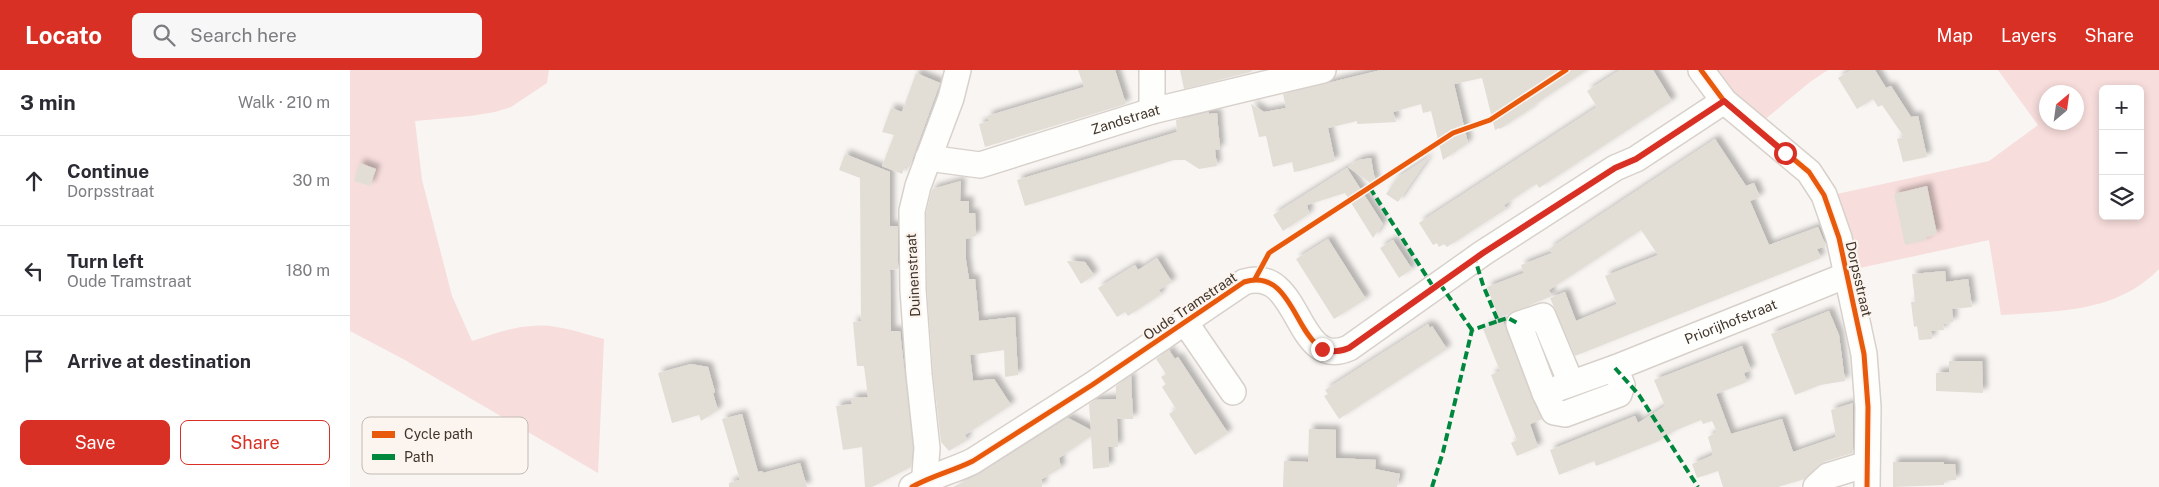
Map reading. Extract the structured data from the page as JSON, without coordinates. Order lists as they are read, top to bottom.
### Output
{
  "streets": {
    "street": [
      "Zandstraat",
      "Duinenstraat",
      "Dorpsstraat",
      "Oude Tramstraat",
      "Priorijhofstraat"
    ]
  },
  "crossings": [
    ["Zandstraat", "Duinenstraat"],
    ["Duinenstraat", "Oude Tramstraat"],
    ["Dorpsstraat", "Oude Tramstraat"],
    ["Dorpsstraat", "Priorijhofstraat"]
  ],
  "legend": ["Cycle path", "Path"],
  "north": "top right",
  "page": {
    "header": "Locato",
    "search": "Search here",
    "nav": ["Map", "Layers", "Share"],
    "heading": ["3 min", "Walk · 210 m"],
    "map_buttons": ["+", "−"],
    "list": [
      ["Continue", "Dorpsstraat", "30 m"],
      ["Turn left", "Oude Tramstraat", "180 m"],
      "Arrive at destination"
    ],
    "buttons": ["Save", "Share"]
  }
}
